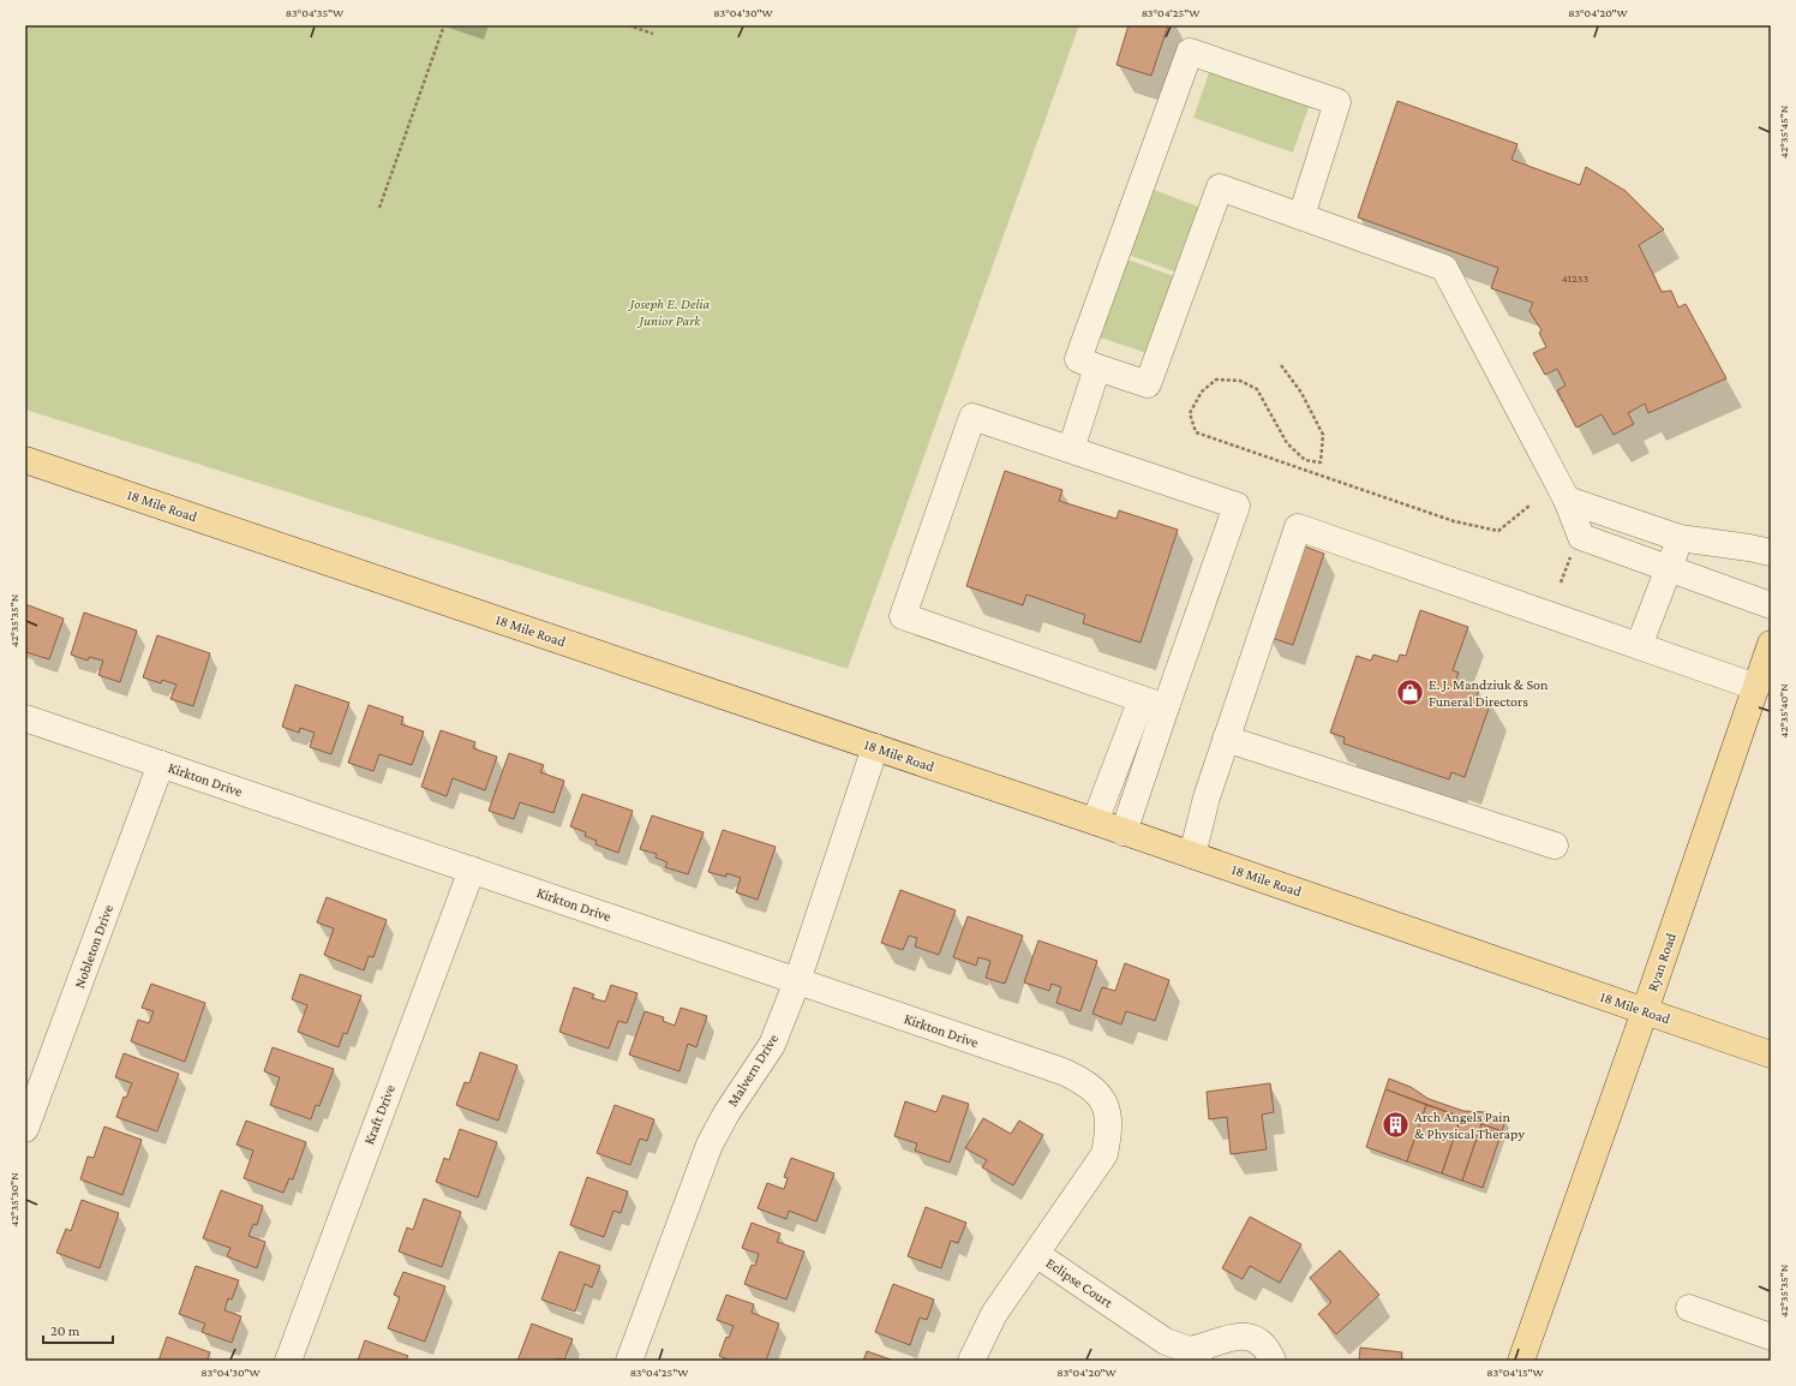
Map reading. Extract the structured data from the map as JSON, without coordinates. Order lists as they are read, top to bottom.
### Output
{
  "streets": {
    "main road": ["18 Mile Road", "Ryan Road"],
    "street": [
      "Kirkton Drive",
      "Nobleton Drive",
      "Malvern Drive",
      "Kraft Drive",
      "Eclipse Court"
    ]
  },
  "crossings": [
    ["18 Mile Road", "Ryan Road"],
    ["18 Mile Road", "Malvern Drive"],
    ["Kirkton Drive", "Nobleton Drive"],
    ["Kirkton Drive", "Malvern Drive"],
    ["Kirkton Drive", "Kraft Drive"],
    ["Kirkton Drive", "Eclipse Court"]
  ],
  "parks": ["Joseph E. Delia Junior Park"],
  "places": {
    "shop": ["E. J. Mandziuk & Son Funeral Directors"],
    "building": ["Arch Angels Pain & Physical Therapy"]
  },
  "house_numbers": ["41233"],
  "scale_bar": "20 m",
  "coordinates": [
    "83°04'35\"W",
    "83°04'30\"W",
    "83°04'25\"W",
    "83°04'20\"W",
    "42°35'45\"N",
    "42°35'35\"N",
    "42°35'40\"N",
    "42°35'30\"N",
    "83°04'15\"W"
  ]
}
